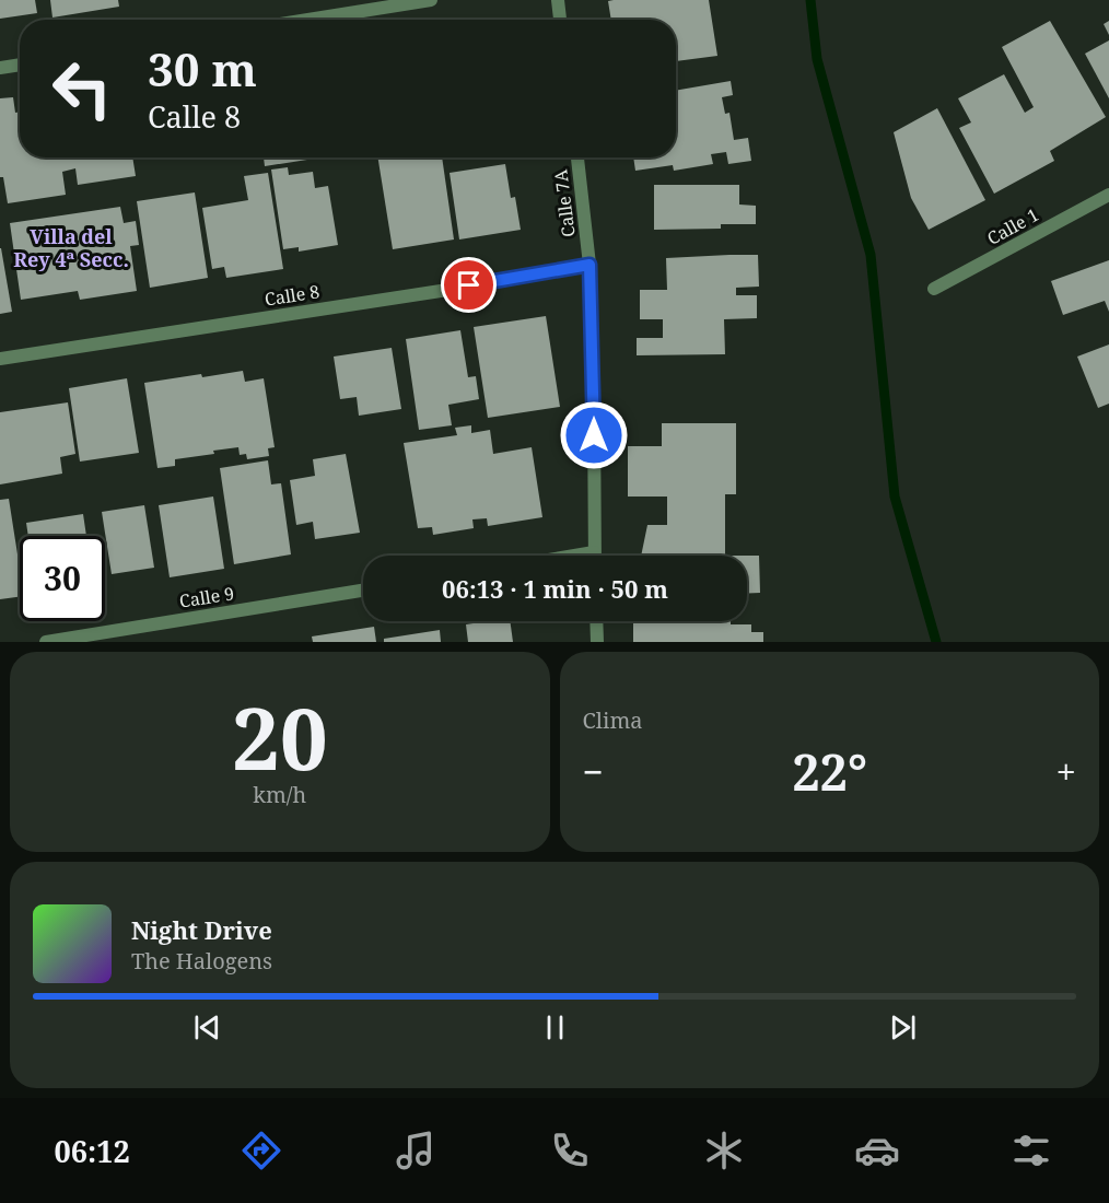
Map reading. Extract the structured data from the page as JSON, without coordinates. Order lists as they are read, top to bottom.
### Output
{
  "streets": {
    "street": [
      "Calle 7A",
      "Calle 1",
      "Calle 8",
      "Calle 9"
    ]
  },
  "crossings": [
    ["Calle 7A", "Calle 8"]
  ],
  "districts": ["Villa del Rey 4ª Secc."],
  "page": {
    "turn": ["30 m", "Calle 8"],
    "limit": "30",
    "trip": "06:13 · 1 min · 50 m",
    "tile": [
      ["20", "km/h"],
      "Clima"
    ],
    "heat": ["−", "22°", "+"],
    "song": ["Night Drive", "The Halogens"],
    "tabs": "06:12"
  }
}
